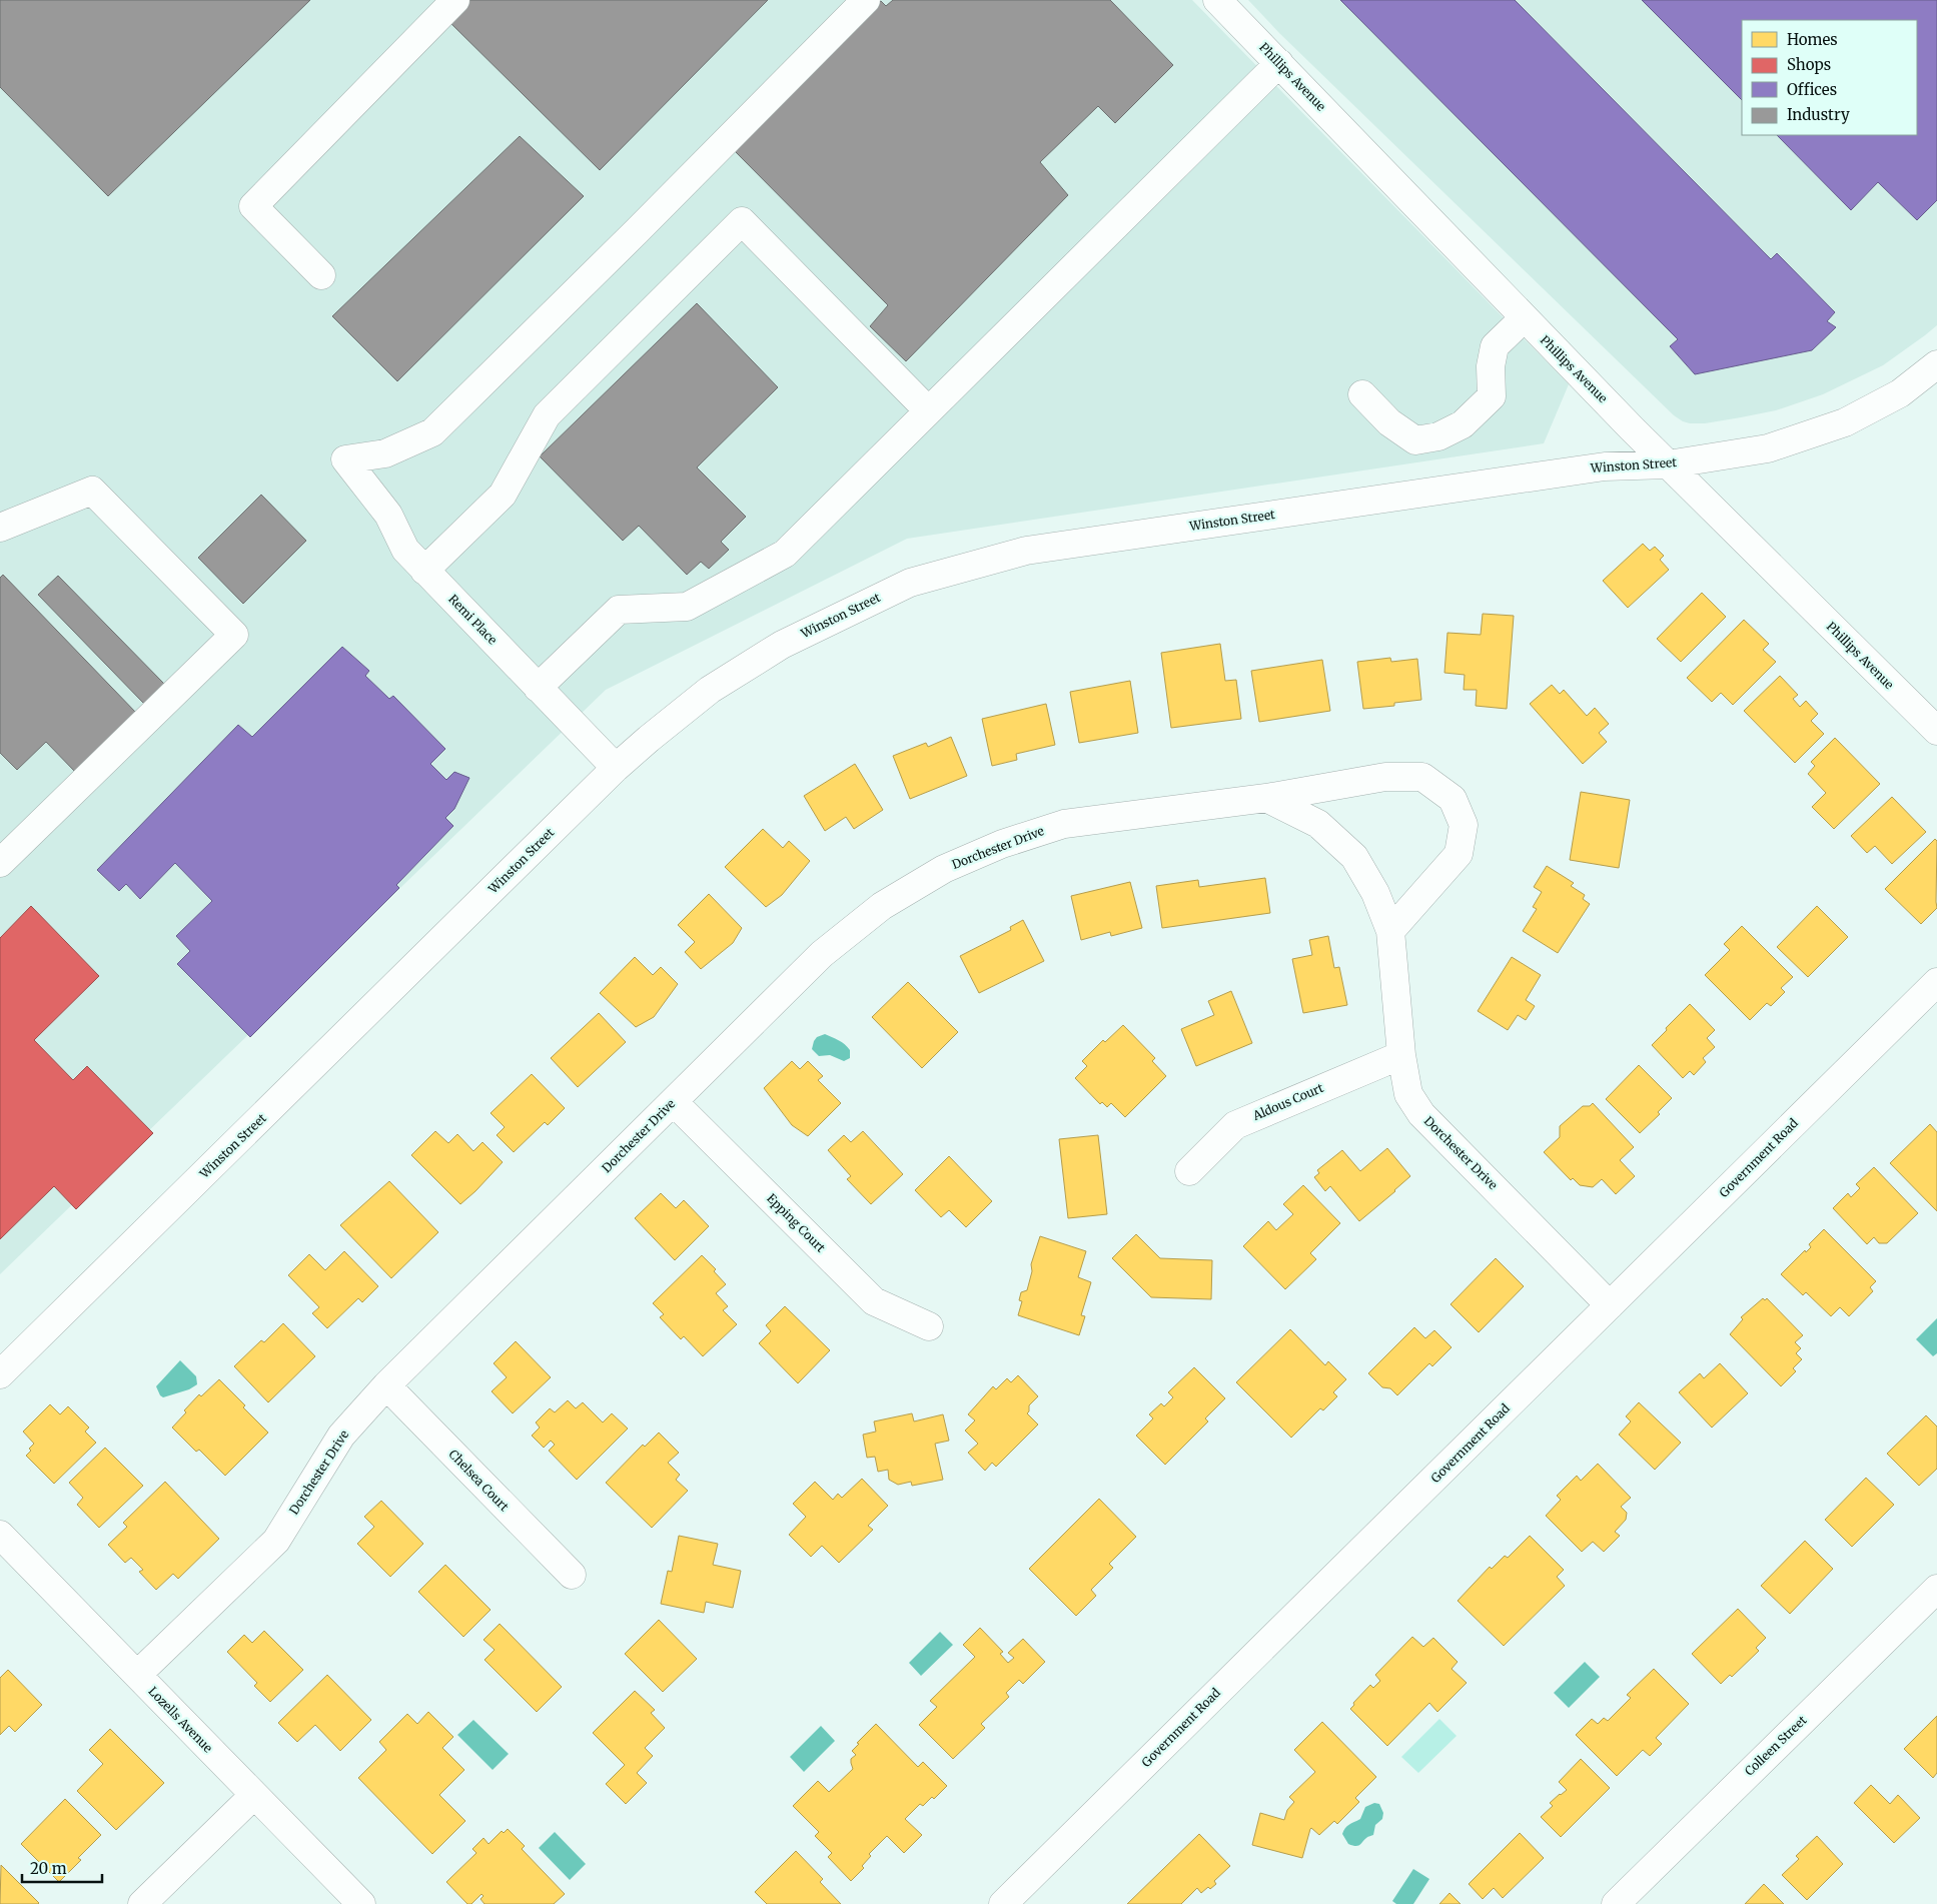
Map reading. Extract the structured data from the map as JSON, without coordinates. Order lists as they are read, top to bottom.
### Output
{
  "streets": {
    "street": [
      "Phillips Avenue",
      "Winston Street",
      "Remi Place",
      "Dorchester Drive",
      "Aldous Court",
      "Government Road",
      "Epping Court",
      "Chelsea Court",
      "Lozells Avenue",
      "Colleen Street"
    ]
  },
  "crossings": [
    ["Phillips Avenue", "Winston Street"],
    ["Winston Street", "Remi Place"],
    ["Dorchester Drive", "Aldous Court"],
    ["Dorchester Drive", "Government Road"],
    ["Dorchester Drive", "Epping Court"],
    ["Dorchester Drive", "Chelsea Court"],
    ["Dorchester Drive", "Lozells Avenue"]
  ],
  "legend": [
    "Homes",
    "Shops",
    "Offices",
    "Industry"
  ],
  "scale_bar": "20 m"
}
